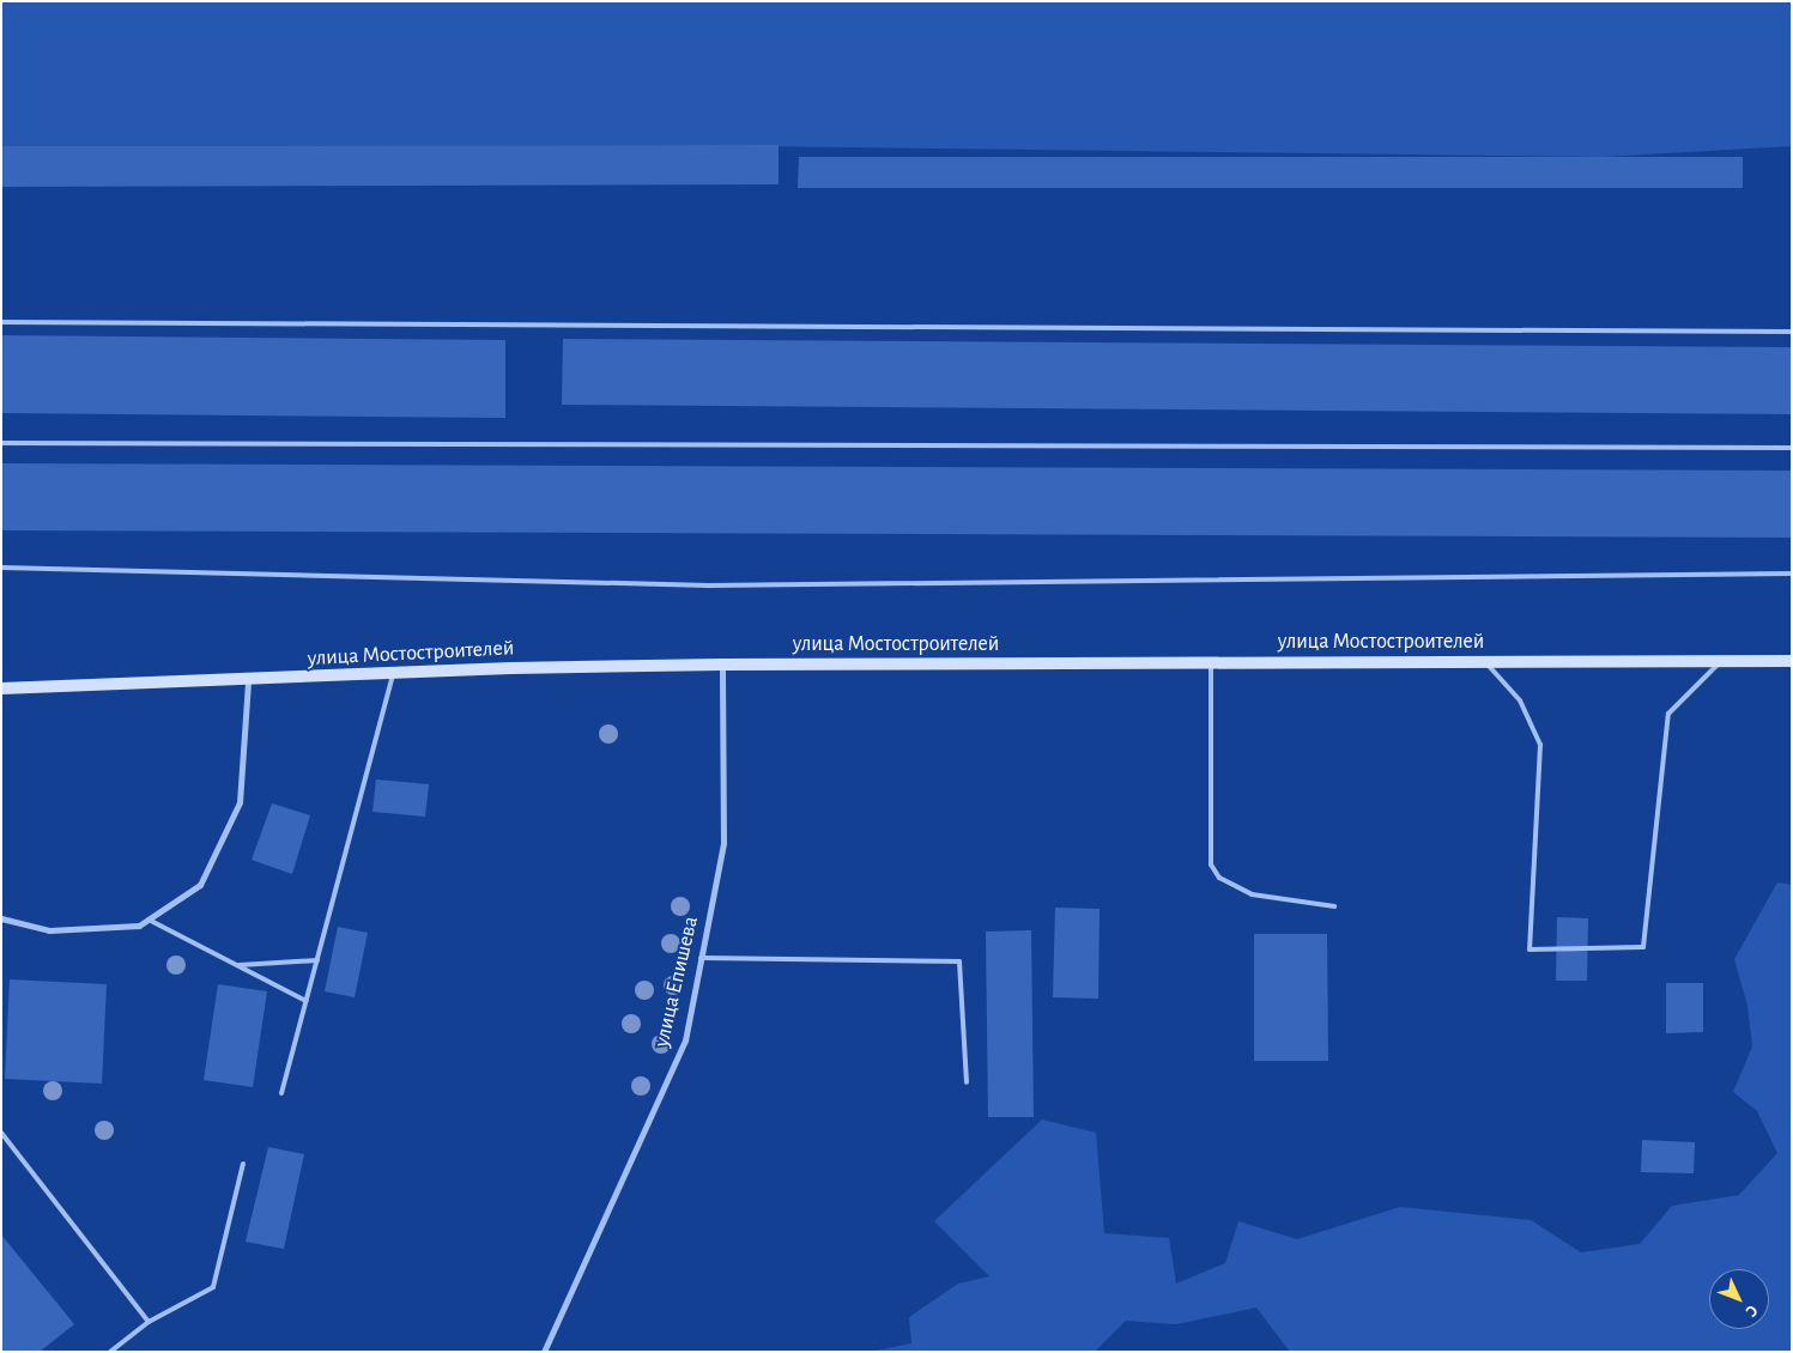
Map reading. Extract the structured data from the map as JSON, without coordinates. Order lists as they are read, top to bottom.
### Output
{
  "streets": {
    "main road": ["улица Мостостроителей"],
    "street": ["улица Епишева"]
  },
  "crossings": [
    ["улица Мостостроителей", "улица Епишева"]
  ],
  "north": "bottom right"
}
